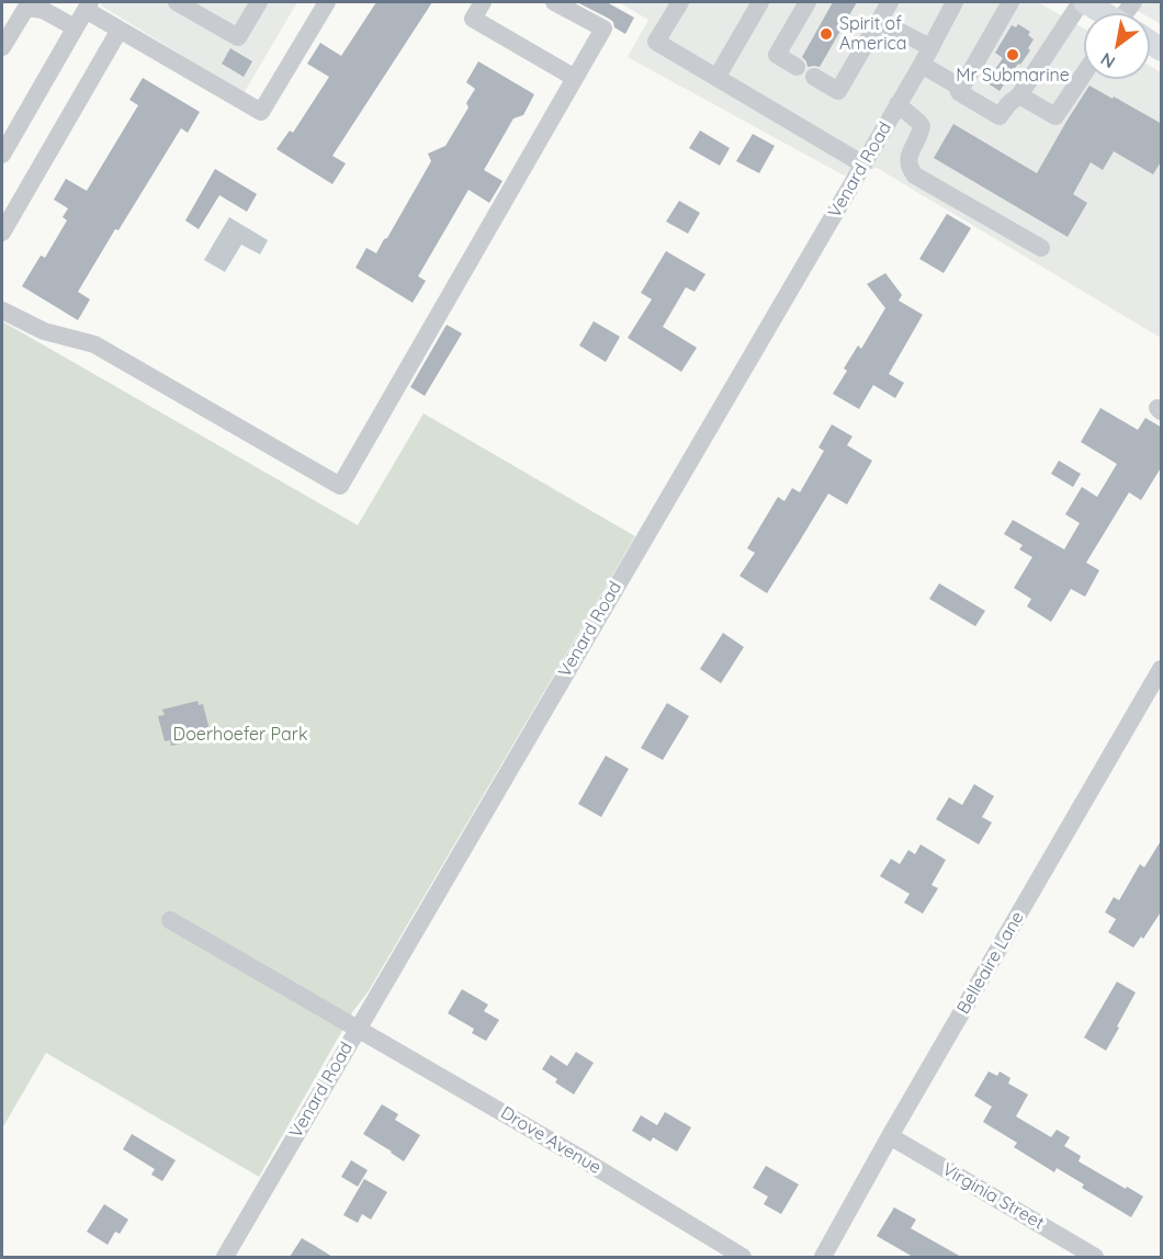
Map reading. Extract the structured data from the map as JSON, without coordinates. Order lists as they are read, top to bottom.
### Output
{
  "streets": {
    "street": [
      "Venard Road",
      "Belleaire Lane",
      "Drove Avenue",
      "Virginia Street"
    ]
  },
  "crossings": [
    ["Venard Road", "Drove Avenue"],
    ["Belleaire Lane", "Virginia Street"]
  ],
  "parks": ["Doerhoefer Park"],
  "places": ["Spirit of America", "Mr Submarine"],
  "north": "bottom left"
}
